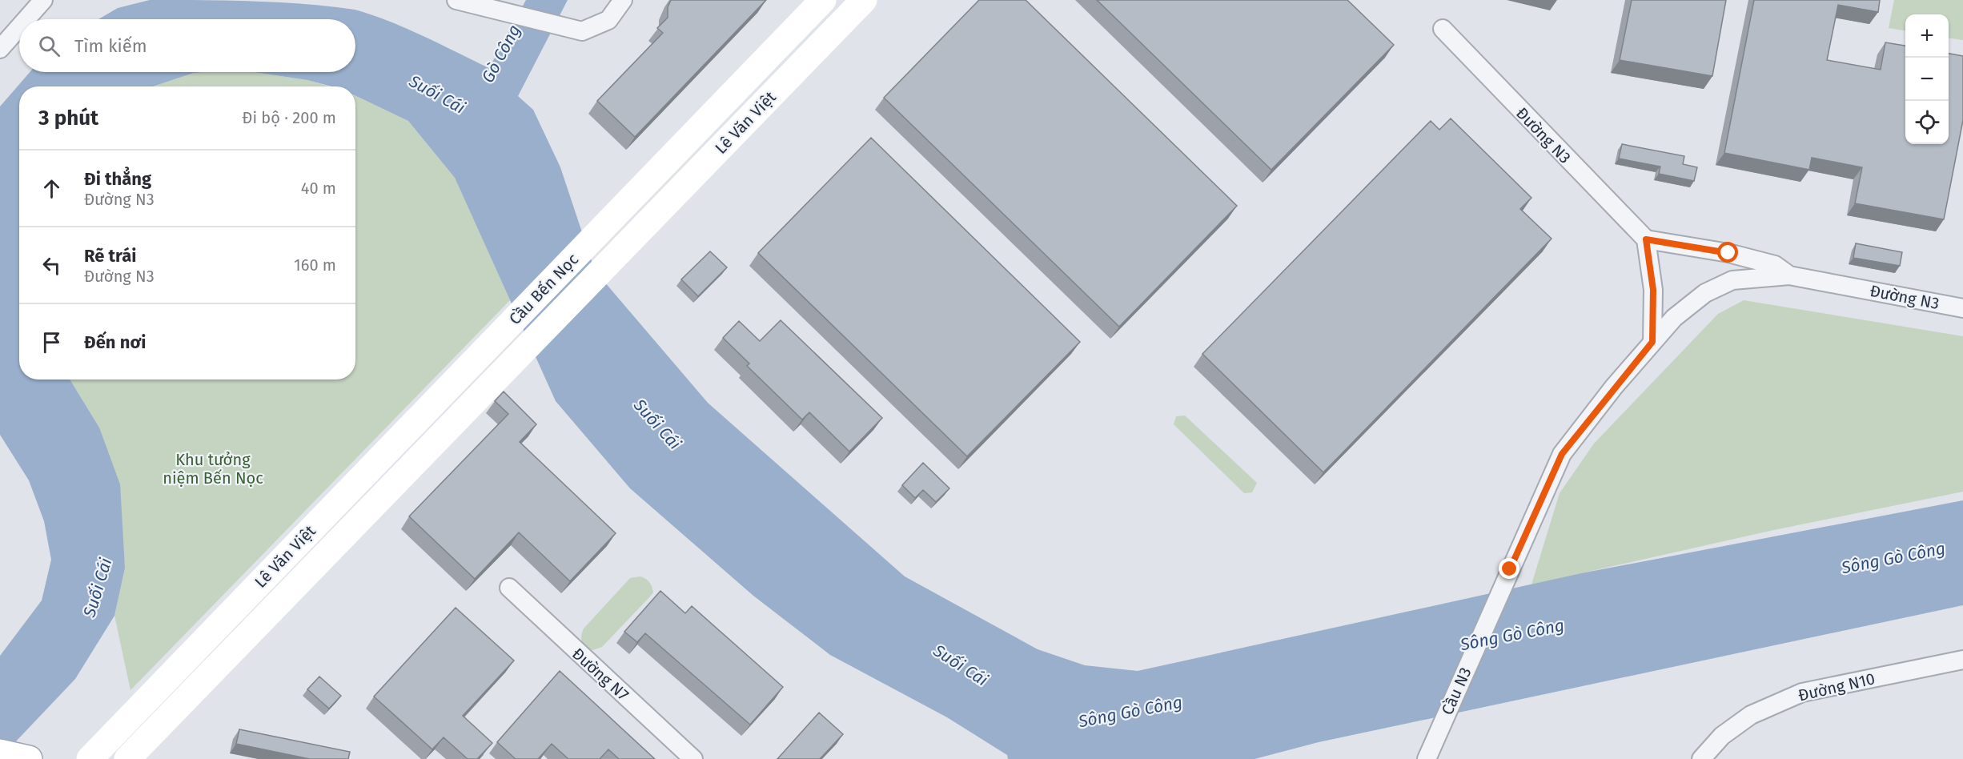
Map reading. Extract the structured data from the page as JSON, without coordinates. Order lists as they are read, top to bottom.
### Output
{
  "streets": {
    "main road": ["Lê Văn Việt", "Cầu Bến Nọc"],
    "street": [
      "Đường N3",
      "Đường N7",
      "Đường N10",
      "Cầu N3"
    ]
  },
  "crossings": [
    ["Lê Văn Việt", "Cầu Bến Nọc"],
    ["Đường N3", "Cầu N3"]
  ],
  "water": ["Gò Công", "Suối Cái", "Sông Gò Công"],
  "parks": ["Khu tưởng niệm Bến Nọc"],
  "page": {
    "map_buttons": ["+", "−"],
    "search": "Tìm kiếm",
    "heading": ["3 phút", "Đi bộ · 200 m"],
    "list": [
      ["Đi thẳng", "Đường N3", "40 m"],
      ["Rẽ trái", "Đường N3", "160 m"],
      "Đến nơi"
    ]
  }
}
